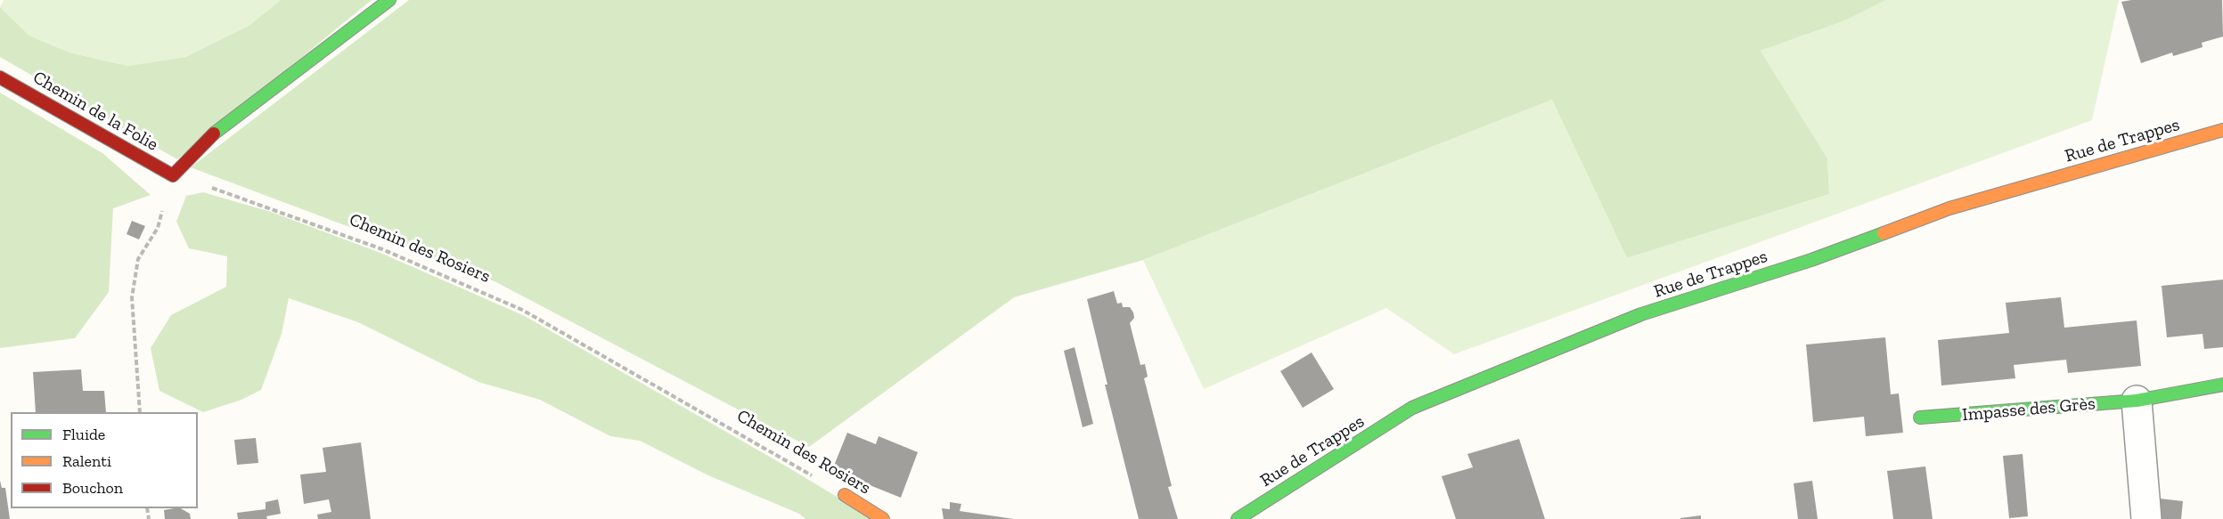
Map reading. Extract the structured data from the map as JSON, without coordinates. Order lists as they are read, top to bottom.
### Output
{
  "streets": {
    "street": [
      "Chemin de la Folie",
      "Rue de Trappes",
      "Chemin des Rosiers",
      "Impasse des Grès"
    ]
  },
  "crossings": [
    ["Chemin de la Folie", "Chemin des Rosiers"]
  ],
  "legend": ["Fluide", "Ralenti", "Bouchon"]
}
